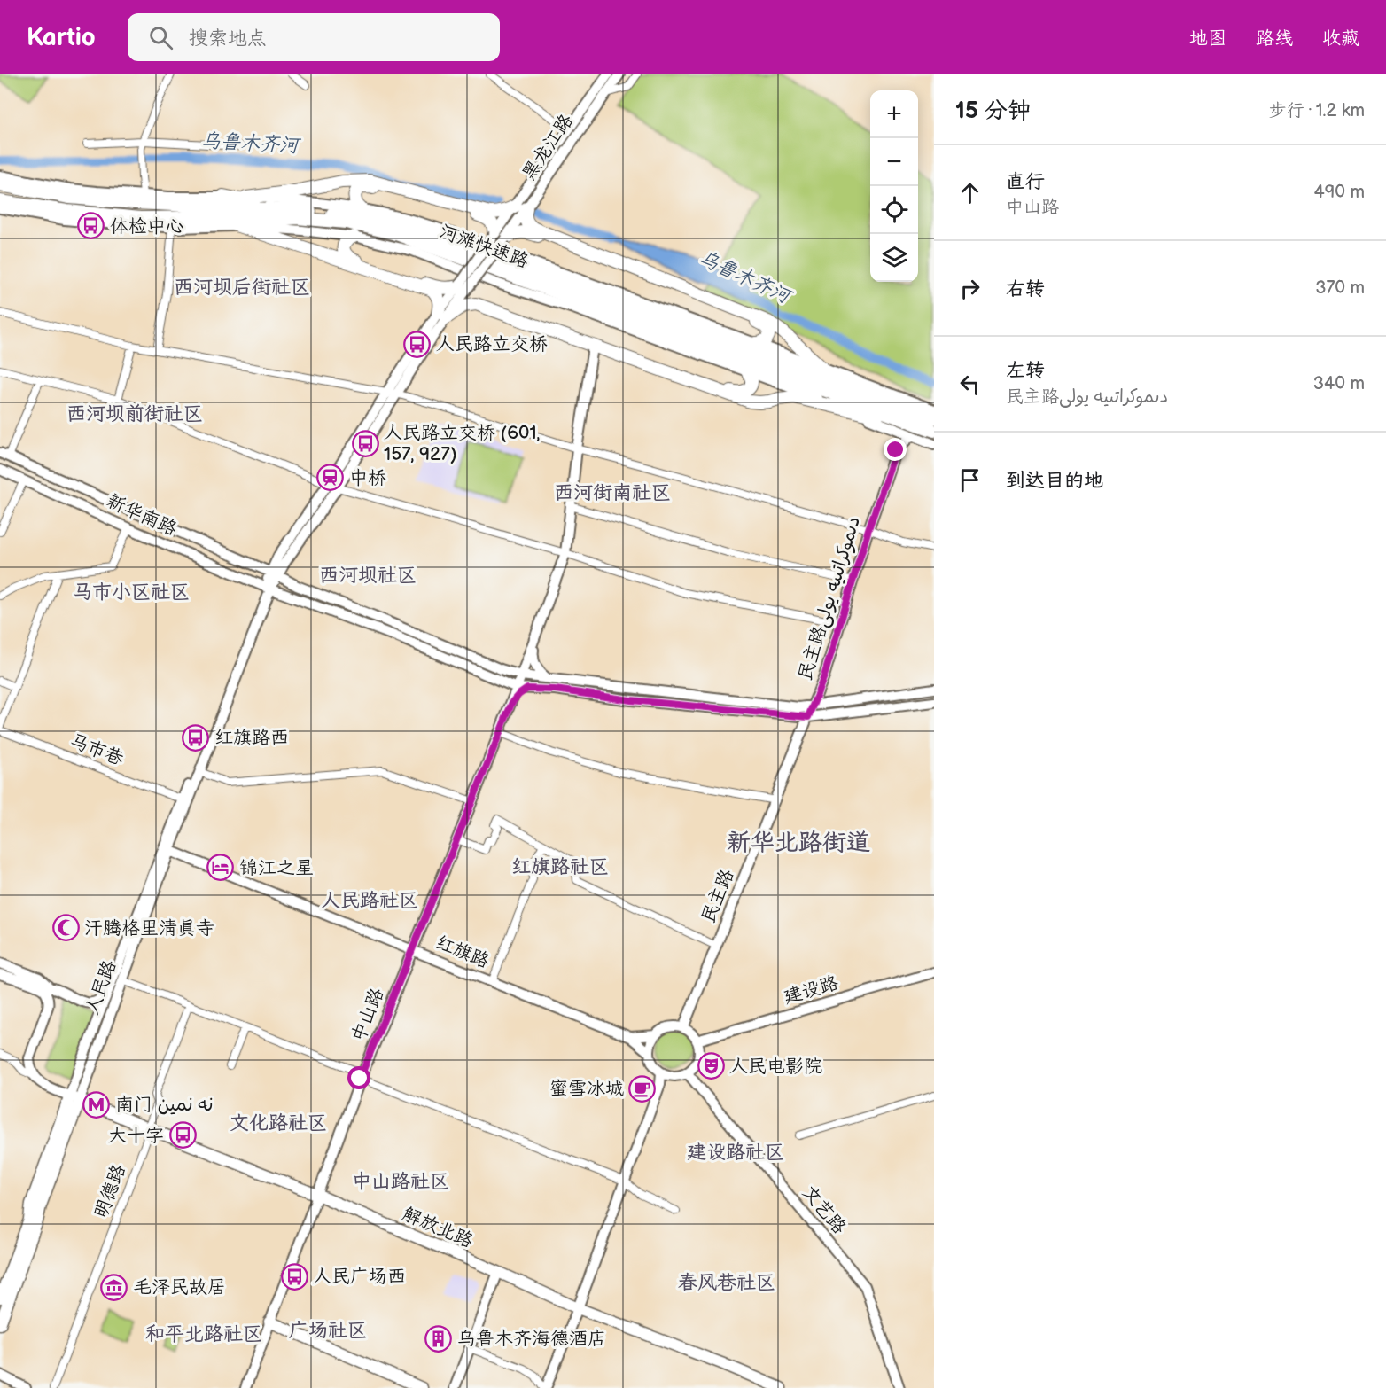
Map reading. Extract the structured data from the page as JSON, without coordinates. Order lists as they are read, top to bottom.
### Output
{
  "streets": {
    "highway": ["河滩快速路"],
    "main road": [
      "黑龙江路",
      "新华南路",
      "民主路دىموكراتىيە يولى",
      "民主路",
      "红旗路",
      "人民路",
      "建设路",
      "中山路",
      "文艺路",
      "解放北路"
    ],
    "street": ["马市巷", "明德路"]
  },
  "crossings": [
    ["河滩快速路", "民主路دىموكراتىيە يولى"],
    ["新华南路", "民主路دىموكراتىيە يولى"],
    ["新华南路", "民主路"],
    ["新华南路", "人民路"],
    ["新华南路", "中山路"],
    ["民主路دىموكراتىيە يولى", "民主路"],
    ["马市巷", "人民路"],
    ["民主路", "建设路"],
    ["民主路", "文艺路"],
    ["红旗路", "人民路"],
    ["红旗路", "中山路"],
    ["人民路", "解放北路"],
    ["建设路", "文艺路"],
    ["中山路", "解放北路"],
    ["明德路", "解放北路"]
  ],
  "districts": [
    "西河坝后街社区",
    "西河坝前街社区",
    "西河街南社区",
    "西河坝社区",
    "马市小区社区",
    "新华北路街道",
    "红旗路社区",
    "人民路社区",
    "文化路社区",
    "建设路社区",
    "中山路社区",
    "春风巷社区",
    "广场社区",
    "和平北路社区"
  ],
  "water": ["乌鲁木齐河"],
  "places": {
    "bus stop": [
      "体检中心",
      "人民路立交桥",
      "人民路立交桥 (601, 157, 927)",
      "红旗路西",
      "大十字",
      "人民广场西"
    ],
    "station": ["中桥"],
    "hotel": ["锦江之星"],
    "mosque": ["汗腾格里清真寺"],
    "theatre": ["人民电影院"],
    "cafe": ["蜜雪冰城"],
    "metro station": ["南门 نە نمين"],
    "museum": ["毛泽民故居"],
    "building": ["乌鲁木齐海德酒店"]
  },
  "page": {
    "header": "Kartio",
    "search": "搜索地点",
    "nav": ["地图", "路线", "收藏"],
    "heading": ["15 分钟", "步行 · 1.2 km"],
    "map_buttons": ["+", "−"],
    "list": [
      ["直行", "中山路", "490 m"],
      ["右转", "370 m"],
      ["左转", "民主路دىموكراتىيە يولى", "340 m"],
      "到达目的地"
    ]
  }
}
